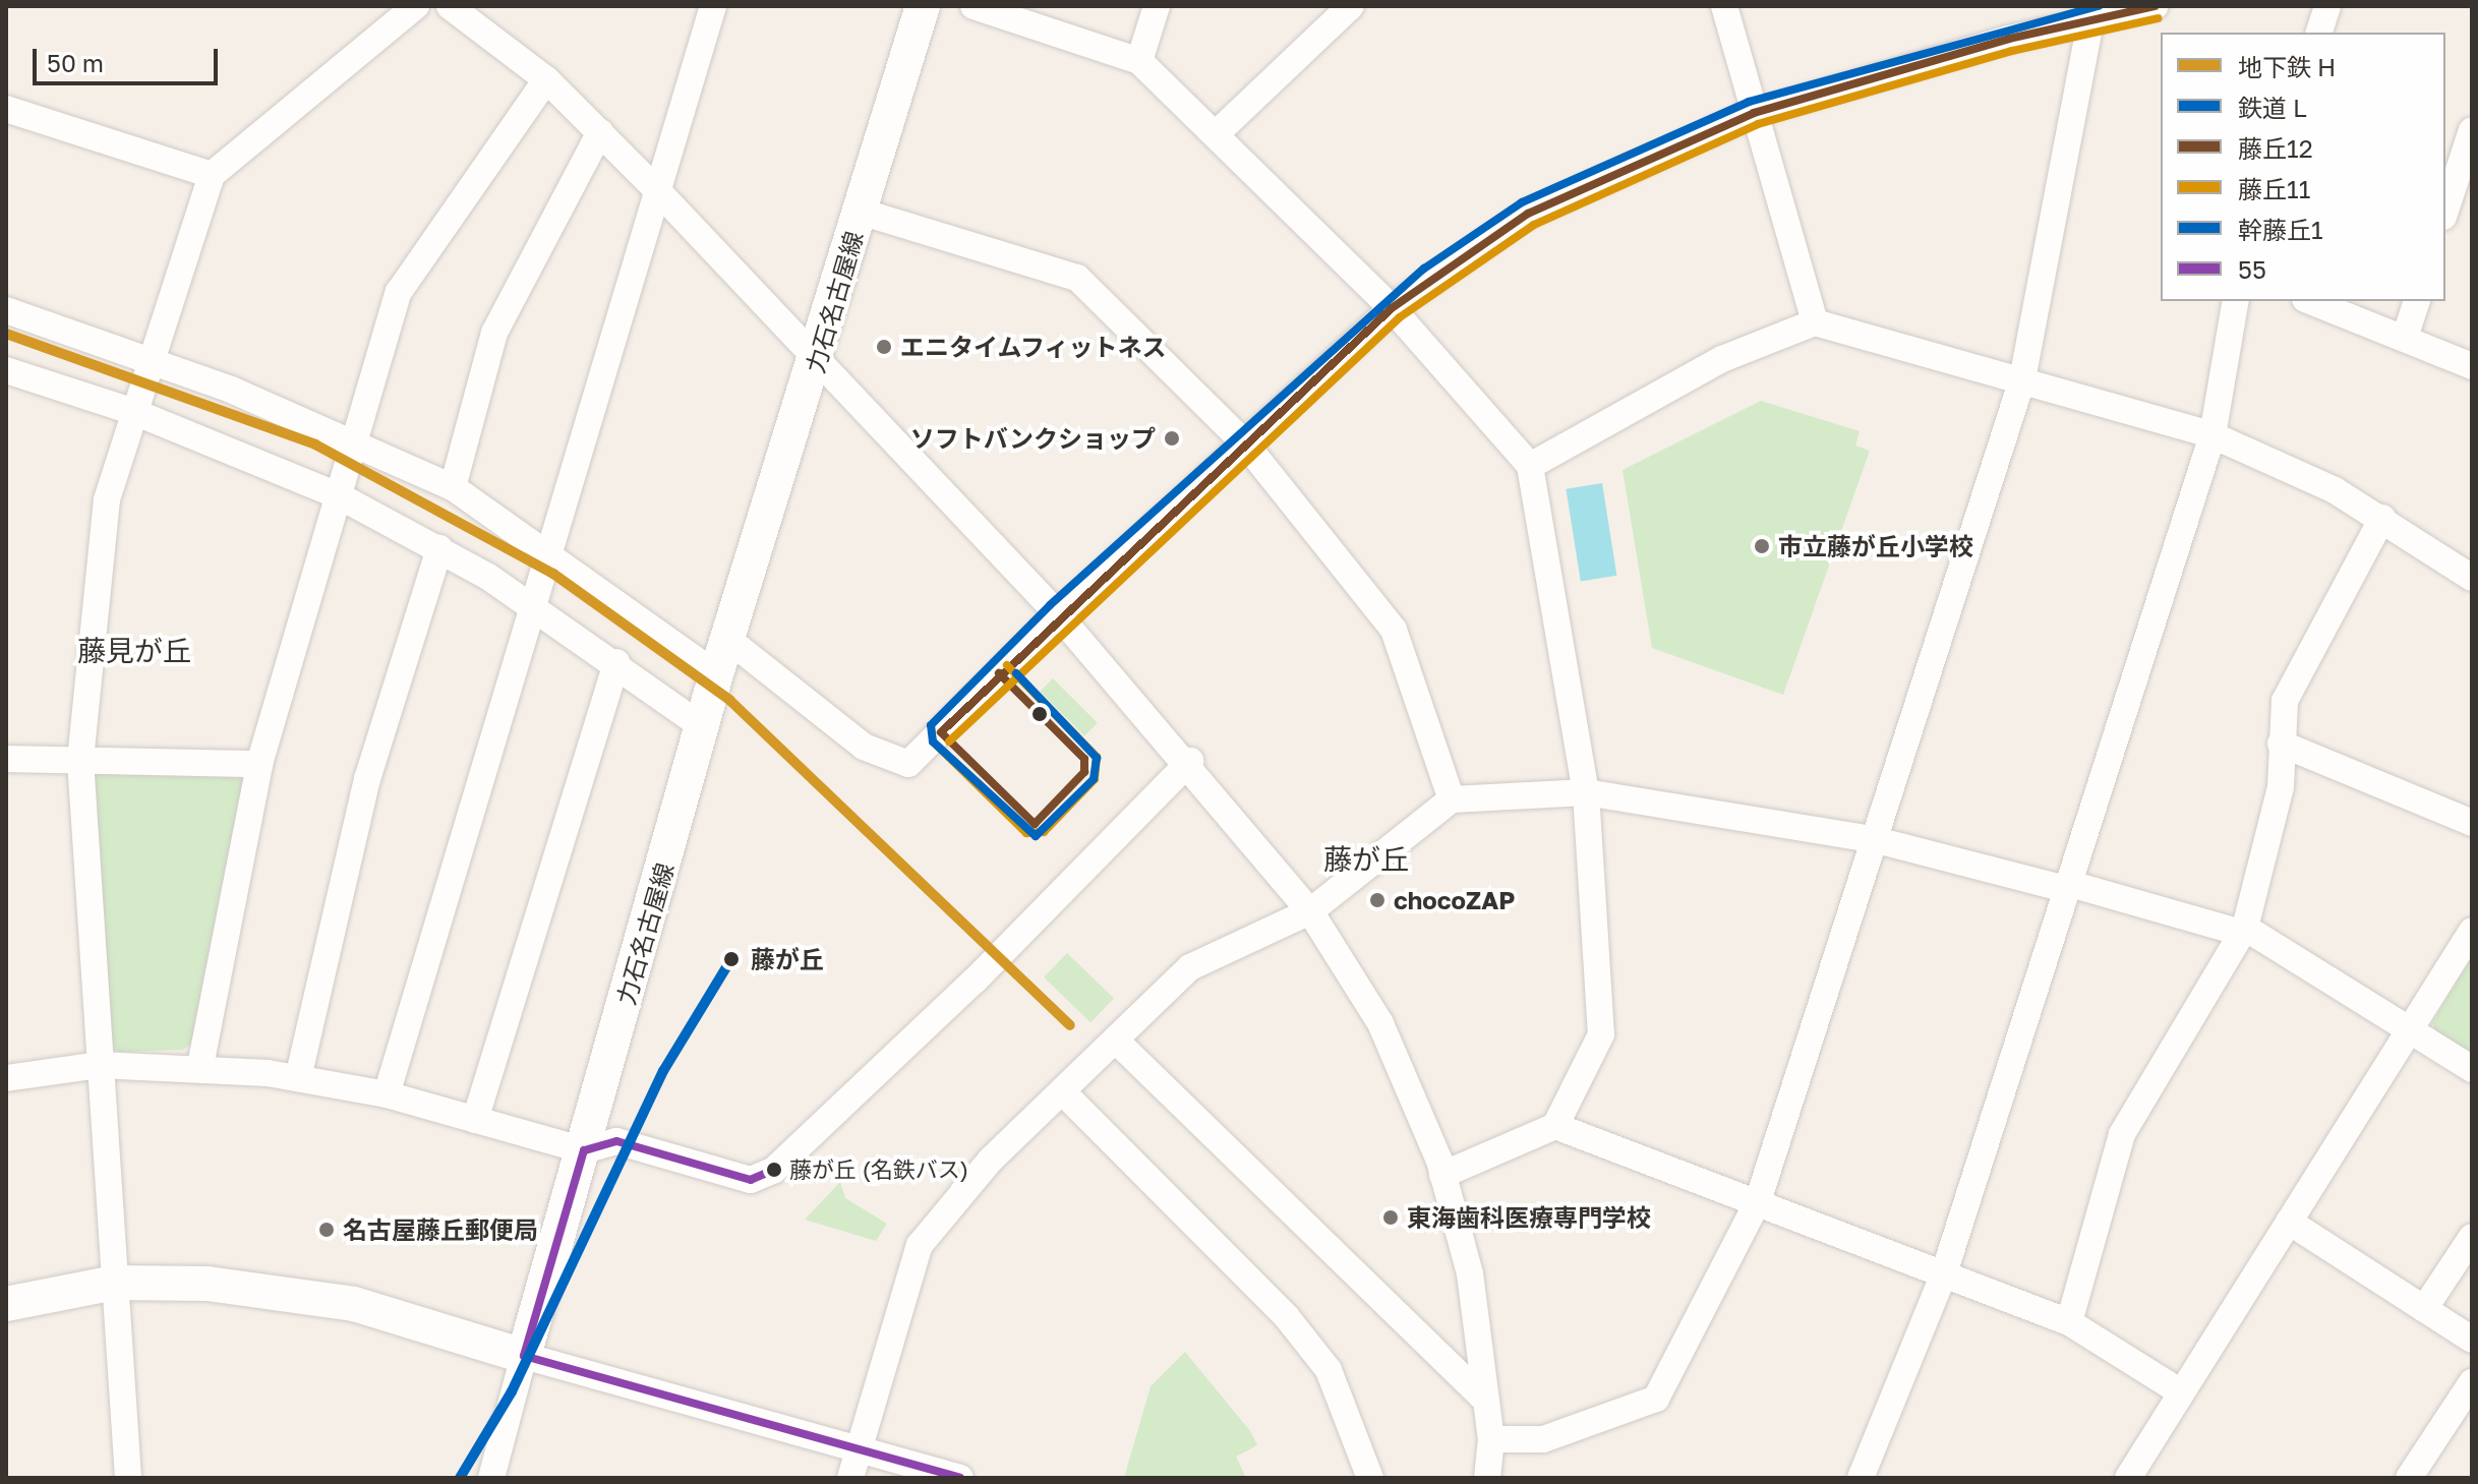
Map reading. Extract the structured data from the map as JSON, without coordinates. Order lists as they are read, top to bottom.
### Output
{
  "streets": {
    "main road": ["力石名古屋線"]
  },
  "districts": ["藤見が丘", "藤が丘"],
  "places": [
    "エニタイムフィットネス",
    "ソフトバンクショップ",
    "市立藤が丘小学校",
    "chocoZAP",
    "藤が丘",
    "藤が丘 (名鉄バス)",
    "東海歯科医療専門学校",
    "名古屋藤丘郵便局"
  ],
  "lines": [
    "transit line 藤丘12",
    "transit line 幹藤丘1",
    "transit line 藤丘11",
    "metro line H",
    "rail line L",
    "transit line 55"
  ],
  "legend": [
    "地下鉄 H",
    "鉄道 L",
    "藤丘12",
    "藤丘11",
    "幹藤丘1",
    "55"
  ],
  "scale_bar": "50 m"
}
